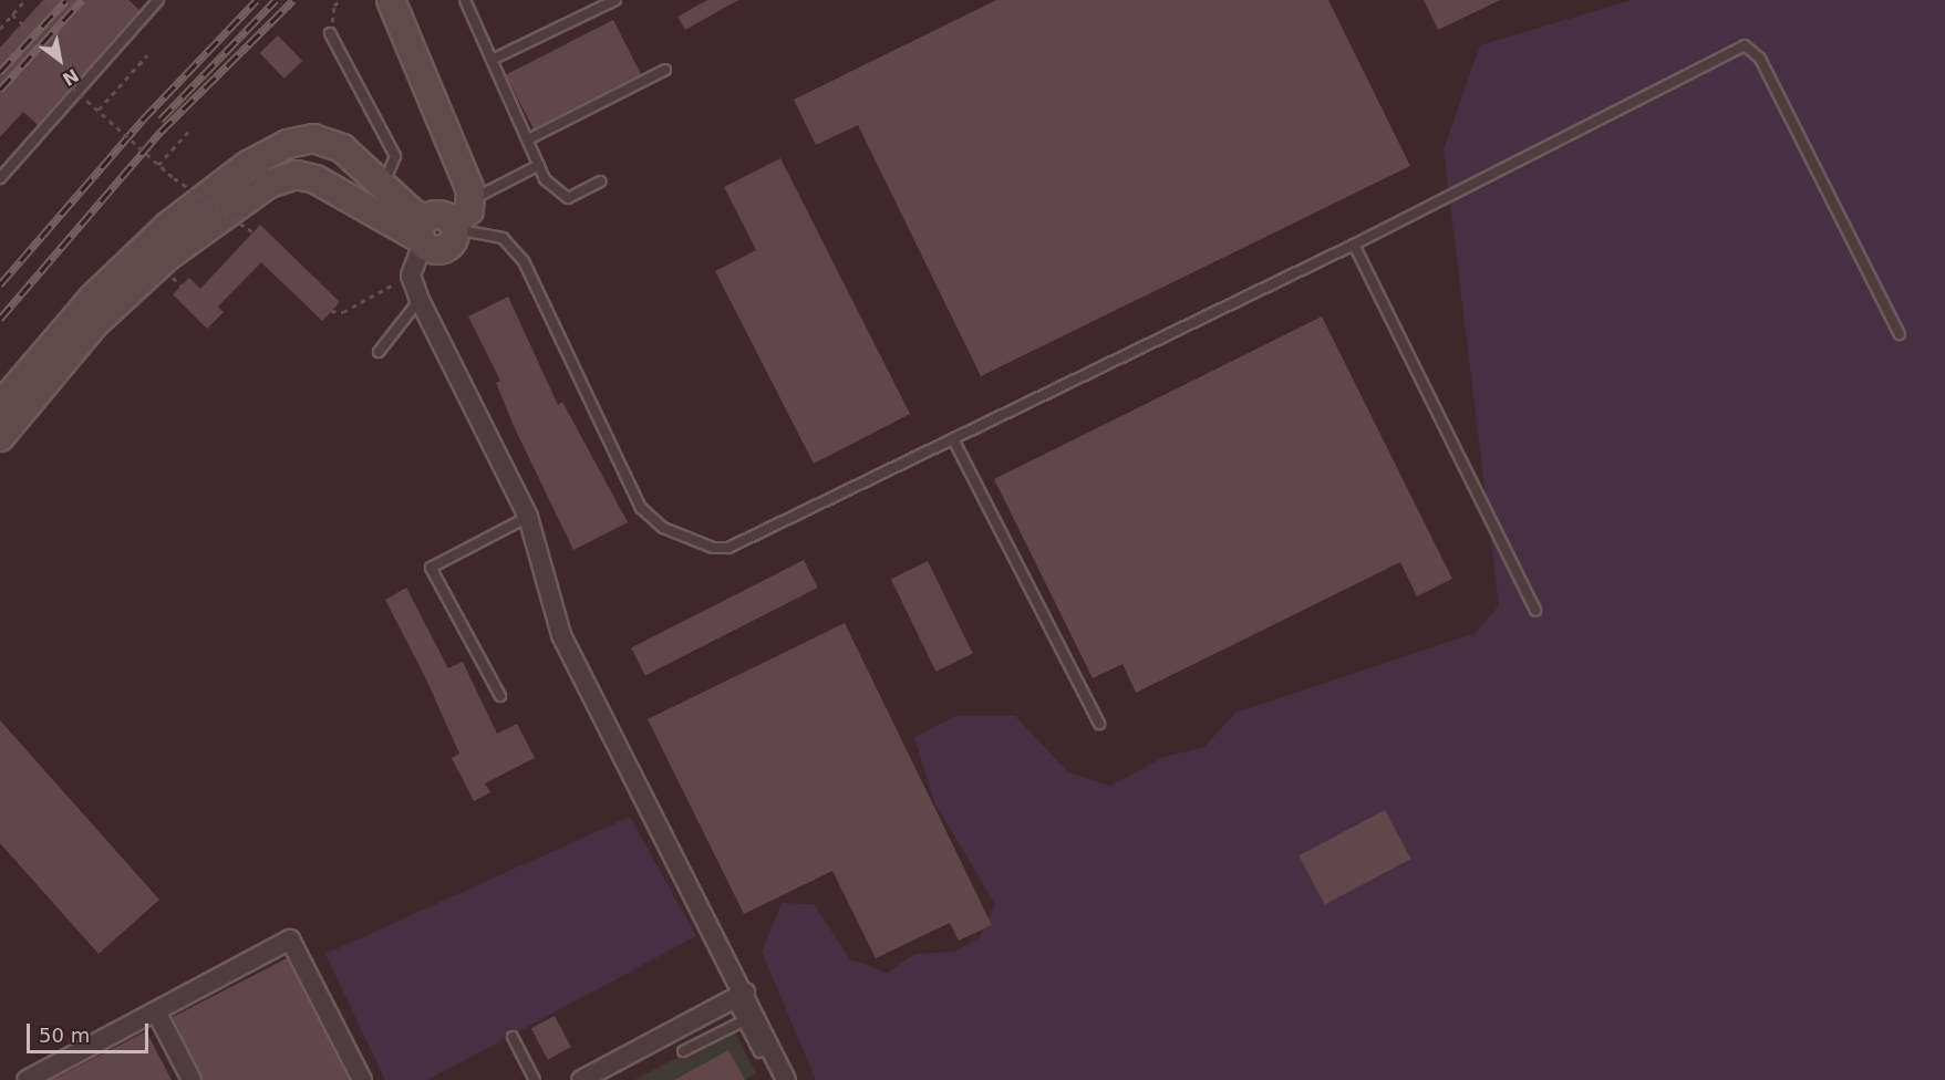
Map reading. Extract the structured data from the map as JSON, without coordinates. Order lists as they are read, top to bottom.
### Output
{
  "scale_bar": "50 m",
  "north": "bottom right"
}
